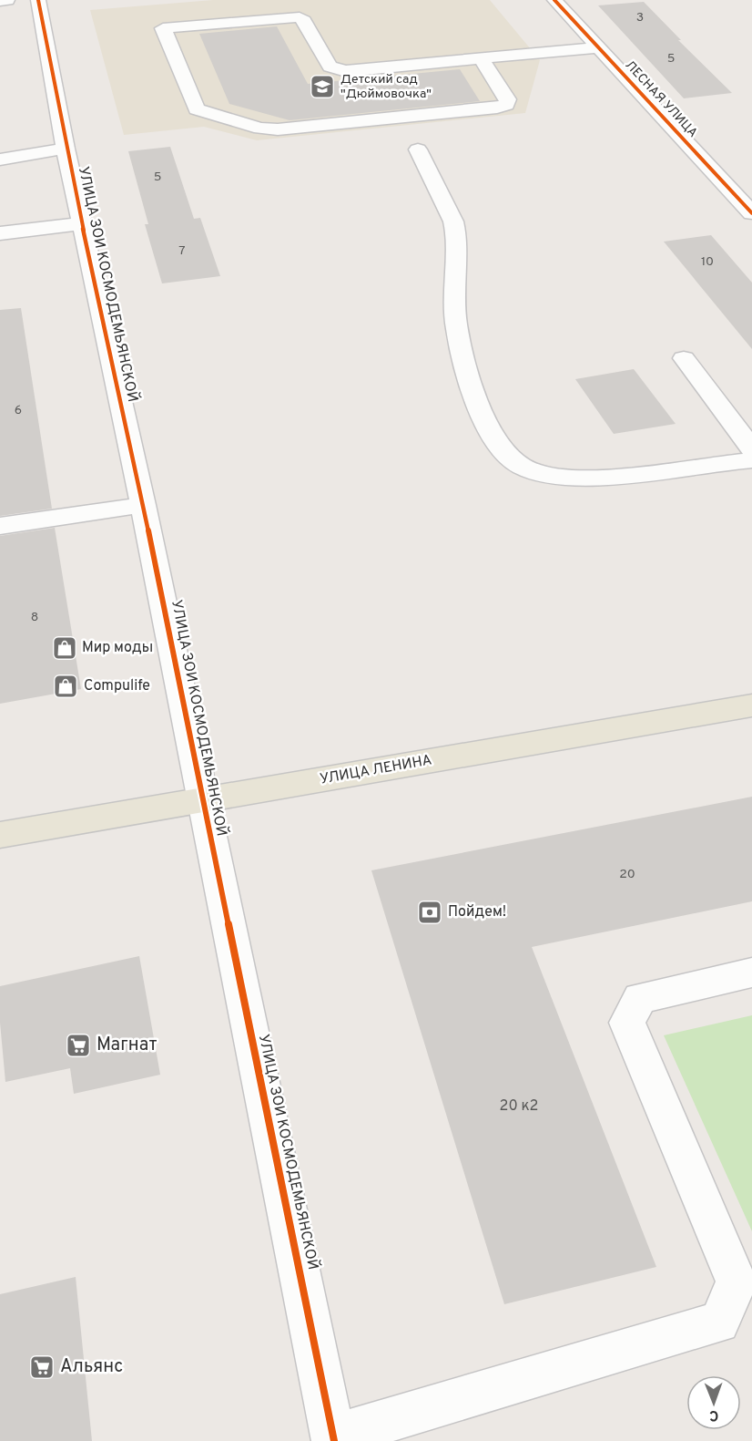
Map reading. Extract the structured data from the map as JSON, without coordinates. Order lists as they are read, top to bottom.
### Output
{
  "streets": {
    "main road": ["УЛИЦА ЛЕНИНА"],
    "street": ["ЛЕСНАЯ УЛИЦА", "УЛИЦА ЗОИ КОСМОДЕМЬЯНСКОЙ"]
  },
  "crossings": [
    ["УЛИЦА ЗОИ КОСМОДЕМЬЯНСКОЙ", "УЛИЦА ЛЕНИНА"]
  ],
  "places": {
    "school or university": ["Детский сад \"Дюймовочка\""],
    "shop": ["Мир моды", "Compulife"],
    "bank": ["Пойдем!"],
    "supermarket": ["Магнат", "Альянс"]
  },
  "house_numbers": [
    "3",
    "5",
    "5",
    "7",
    "10",
    "6",
    "8",
    "20",
    "20 к2"
  ],
  "north": "bottom"
}
